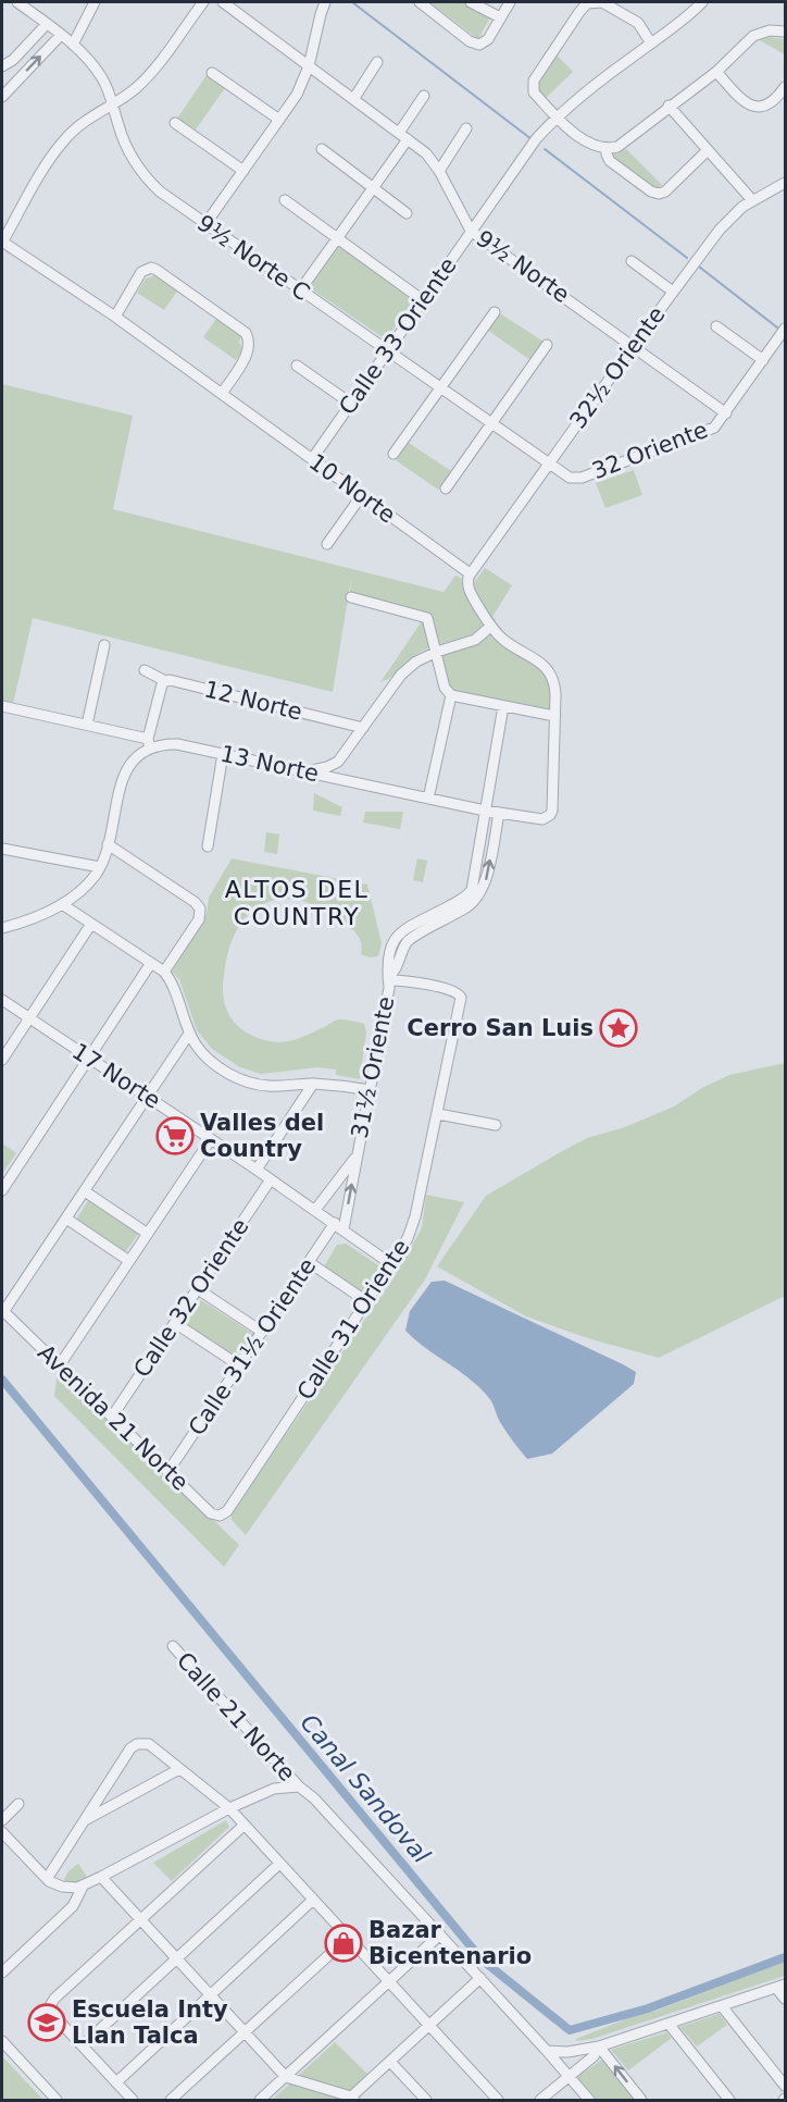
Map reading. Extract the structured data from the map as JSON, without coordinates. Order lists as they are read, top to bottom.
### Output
{
  "streets": {
    "street": [
      "9½ Norte C",
      "9½ Norte",
      "Calle 33 Oriente",
      "32½ Oriente",
      "32 Oriente",
      "10 Norte",
      "12 Norte",
      "13 Norte",
      "31½ Oriente",
      "17 Norte",
      "Calle 32 Oriente",
      "Calle 31 Oriente",
      "Calle 31½ Oriente",
      "Avenida 21 Norte",
      "Calle 21 Norte"
    ]
  },
  "crossings": [
    ["9½ Norte C", "Calle 33 Oriente"],
    ["9½ Norte C", "32½ Oriente"],
    ["9½ Norte C", "32 Oriente"],
    ["9½ Norte", "Calle 33 Oriente"],
    ["9½ Norte", "32½ Oriente"],
    ["9½ Norte", "32 Oriente"],
    ["Calle 33 Oriente", "10 Norte"],
    ["32½ Oriente", "32 Oriente"],
    ["32½ Oriente", "10 Norte"],
    ["31½ Oriente", "17 Norte"],
    ["31½ Oriente", "Calle 31 Oriente"],
    ["31½ Oriente", "Calle 31½ Oriente"],
    ["17 Norte", "Calle 32 Oriente"],
    ["17 Norte", "Calle 31 Oriente"],
    ["17 Norte", "Calle 31½ Oriente"],
    ["Calle 32 Oriente", "Avenida 21 Norte"],
    ["Calle 31 Oriente", "Avenida 21 Norte"],
    ["Calle 31½ Oriente", "Avenida 21 Norte"]
  ],
  "districts": ["ALTOS DEL COUNTRY"],
  "water": ["Canal Sandoval"],
  "places": {
    "place": ["Cerro San Luis"],
    "supermarket": ["Valles del Country"],
    "shop": ["Bazar Bicentenario"],
    "school or university": ["Escuela Inty Llan Talca"]
  }
}
